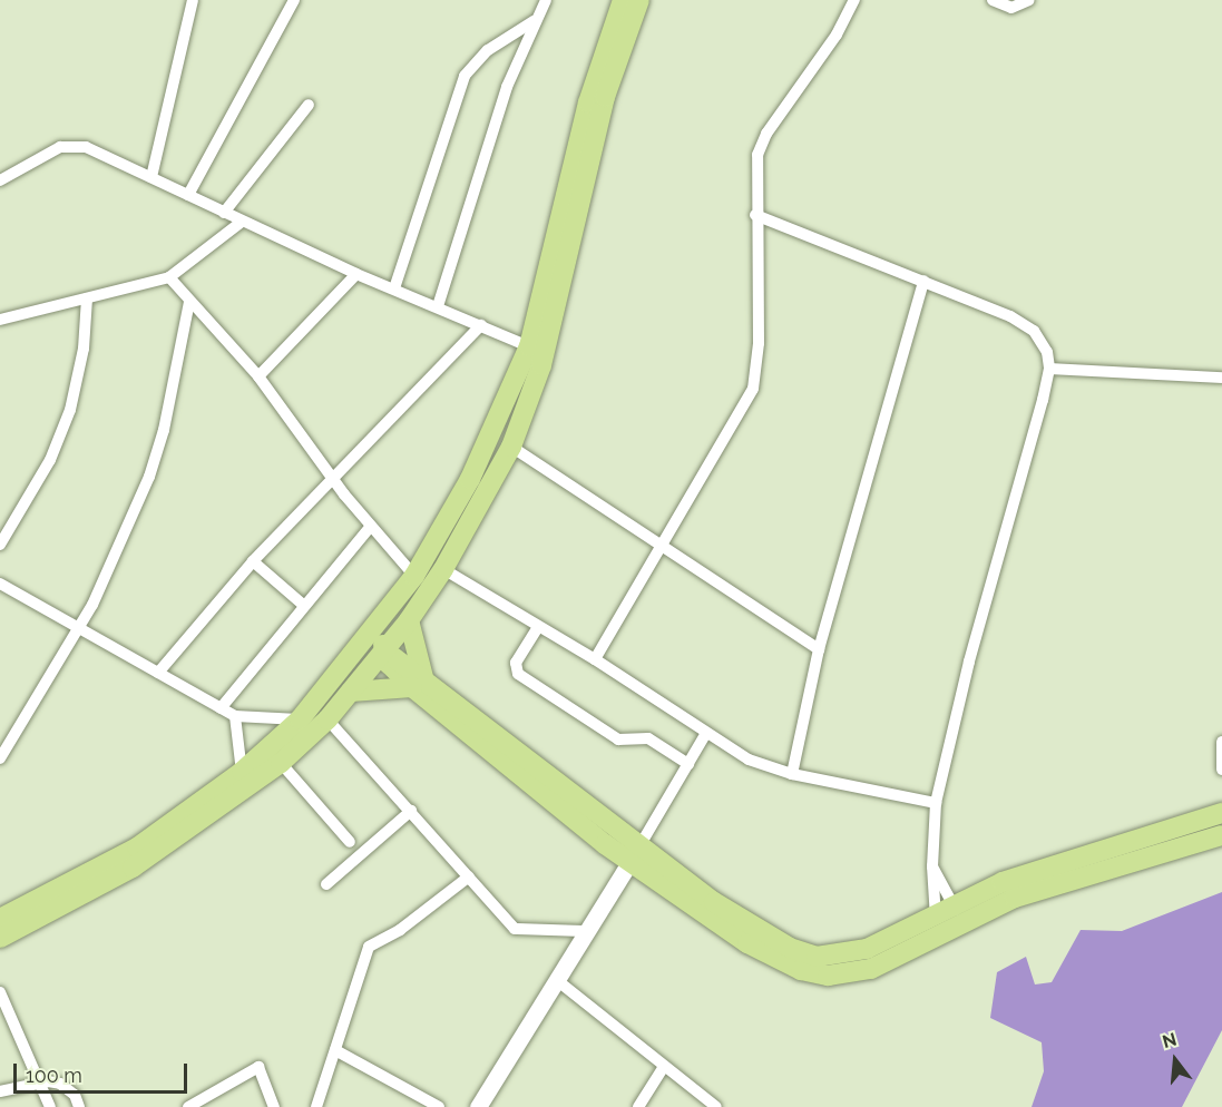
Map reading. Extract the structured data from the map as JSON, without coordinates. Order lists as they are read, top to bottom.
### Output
{
  "scale_bar": "100 m",
  "north": "top"
}
